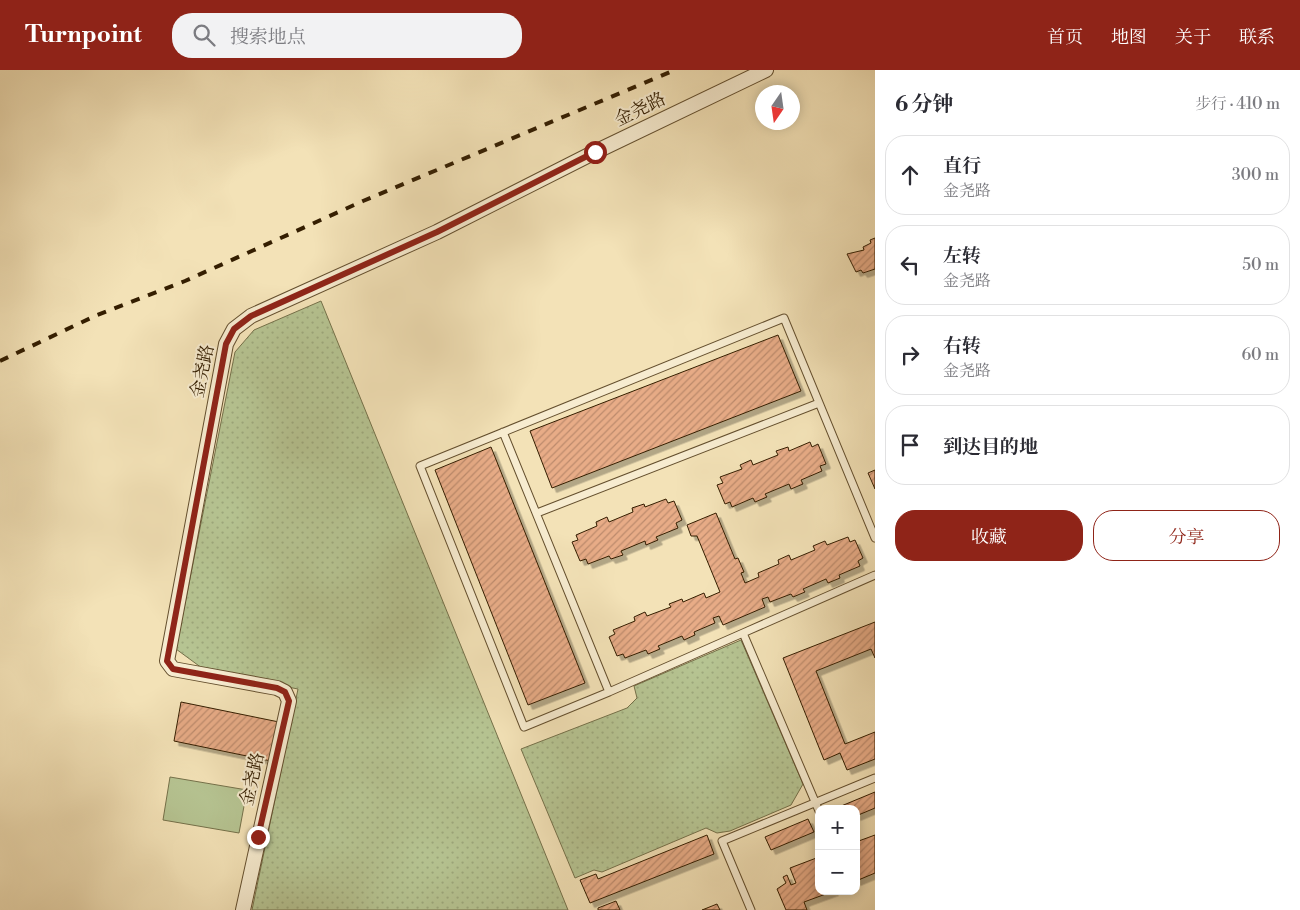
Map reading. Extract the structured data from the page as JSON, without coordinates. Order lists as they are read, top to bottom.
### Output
{
  "streets": {
    "street": ["金尧路"]
  },
  "north": "bottom",
  "page": {
    "header": "Turnpoint",
    "search": "搜索地点",
    "nav": [
      "首页",
      "地图",
      "关于",
      "联系"
    ],
    "heading": ["6 分钟", "步行 · 410 m"],
    "list": [
      ["直行", "金尧路", "300 m"],
      ["左转", "金尧路", "50 m"],
      ["右转", "金尧路", "60 m"],
      "到达目的地"
    ],
    "buttons": ["收藏", "分享"],
    "map_buttons": ["+", "−"]
  }
}
